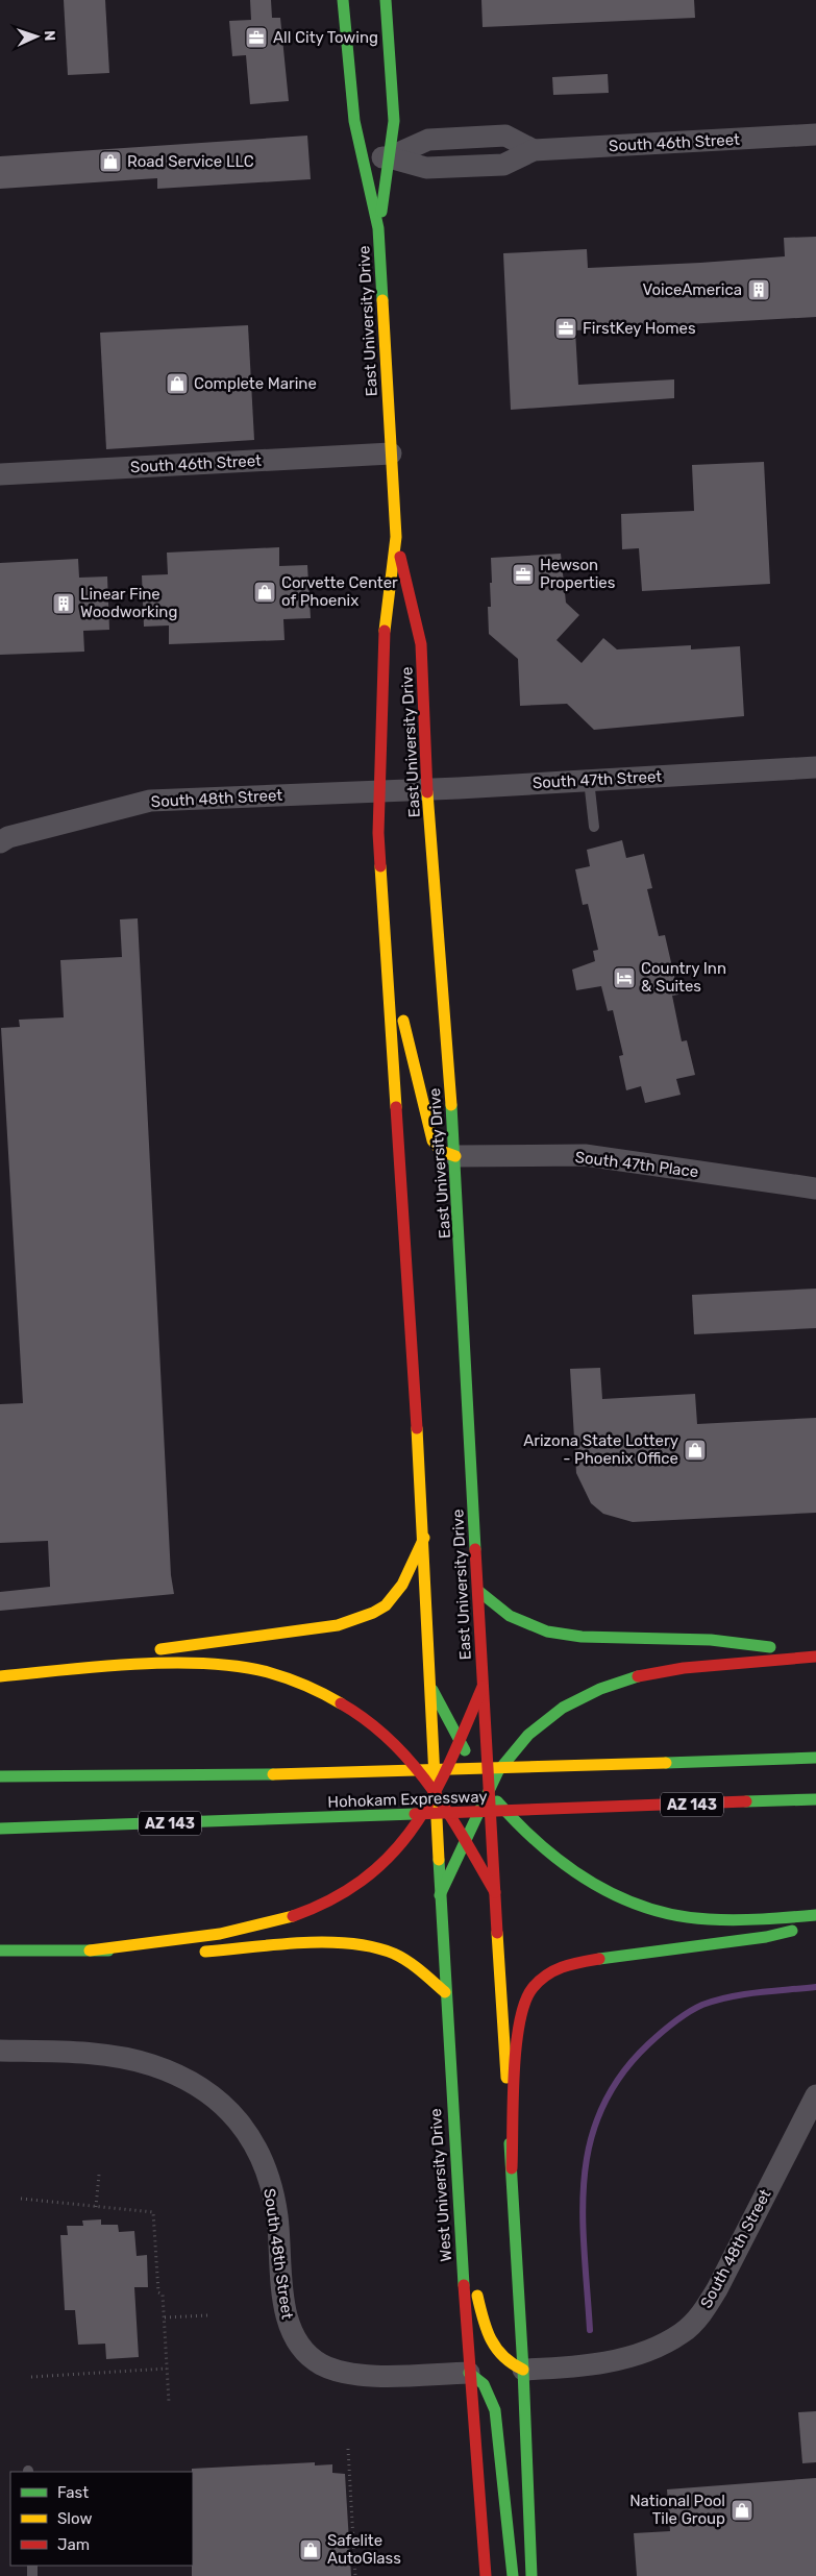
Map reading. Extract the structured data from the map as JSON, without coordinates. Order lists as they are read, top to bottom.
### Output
{
  "streets": {
    "main road": [
      "East University Drive",
      "Hohokam Expressway",
      "AZ 143",
      "West University Drive"
    ],
    "street": [
      "South 46th Street",
      "South 47th Street",
      "South 48th Street",
      "South 47th Place"
    ]
  },
  "crossings": [
    ["South 46th Street", "East University Drive"],
    ["East University Drive", "South 47th Street"],
    ["East University Drive", "South 48th Street"],
    ["East University Drive", "South 47th Place"],
    ["East University Drive", "West University Drive"],
    ["South 47th Street", "South 48th Street"],
    ["South 48th Street", "West University Drive"]
  ],
  "places": {
    "office": ["All City Towing", "FirstKey Homes", "Hewson Properties"],
    "shop": [
      "Road Service LLC",
      "Complete Marine",
      "Corvette Center of Phoenix",
      "Arizona State Lottery - Phoenix Office",
      "National Pool Tile Group",
      "Safelite AutoGlass"
    ],
    "building": ["VoiceAmerica", "Linear Fine Woodworking"],
    "hotel": ["Country Inn & Suites"]
  },
  "legend": ["Fast", "Slow", "Jam"],
  "north": "right"
}
